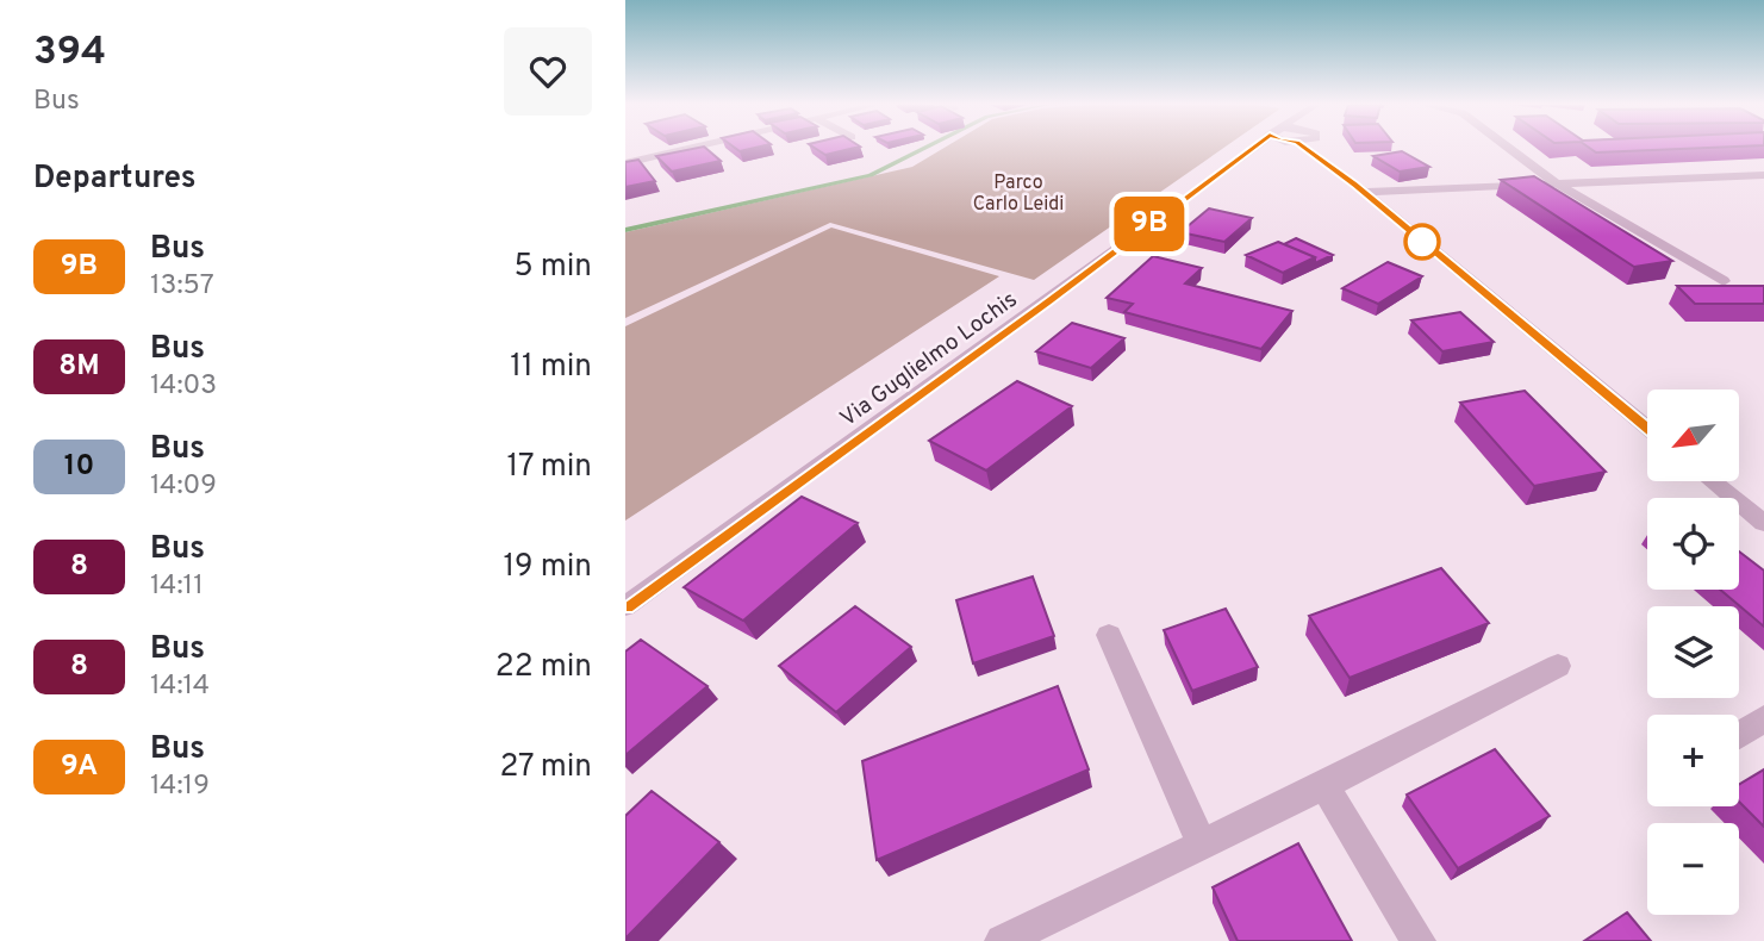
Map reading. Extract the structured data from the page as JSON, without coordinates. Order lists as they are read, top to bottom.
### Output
{
  "streets": {
    "street": ["Via Guglielmo Lochis"]
  },
  "parks": ["Parco Carlo Leidi"],
  "lines": ["bus line 9B"],
  "north": "bottom left",
  "page": {
    "heading": [
      ["394", "Bus"],
      "Departures"
    ],
    "on_map": "9B",
    "list": [
      {
        "mark": "9B",
        "name": "Bus",
        "note": "13:57",
        "value": "5 min"
      },
      {
        "mark": "8M",
        "name": "Bus",
        "note": "14:03",
        "value": "11 min"
      },
      {
        "mark": "10",
        "name": "Bus",
        "note": "14:09",
        "value": "17 min"
      },
      {
        "mark": "8",
        "name": "Bus",
        "note": "14:11",
        "value": "19 min"
      },
      {
        "mark": "8",
        "name": "Bus",
        "note": "14:14",
        "value": "22 min"
      },
      {
        "mark": "9A",
        "name": "Bus",
        "note": "14:19",
        "value": "27 min"
      }
    ],
    "map_buttons": ["+", "−"]
  }
}
